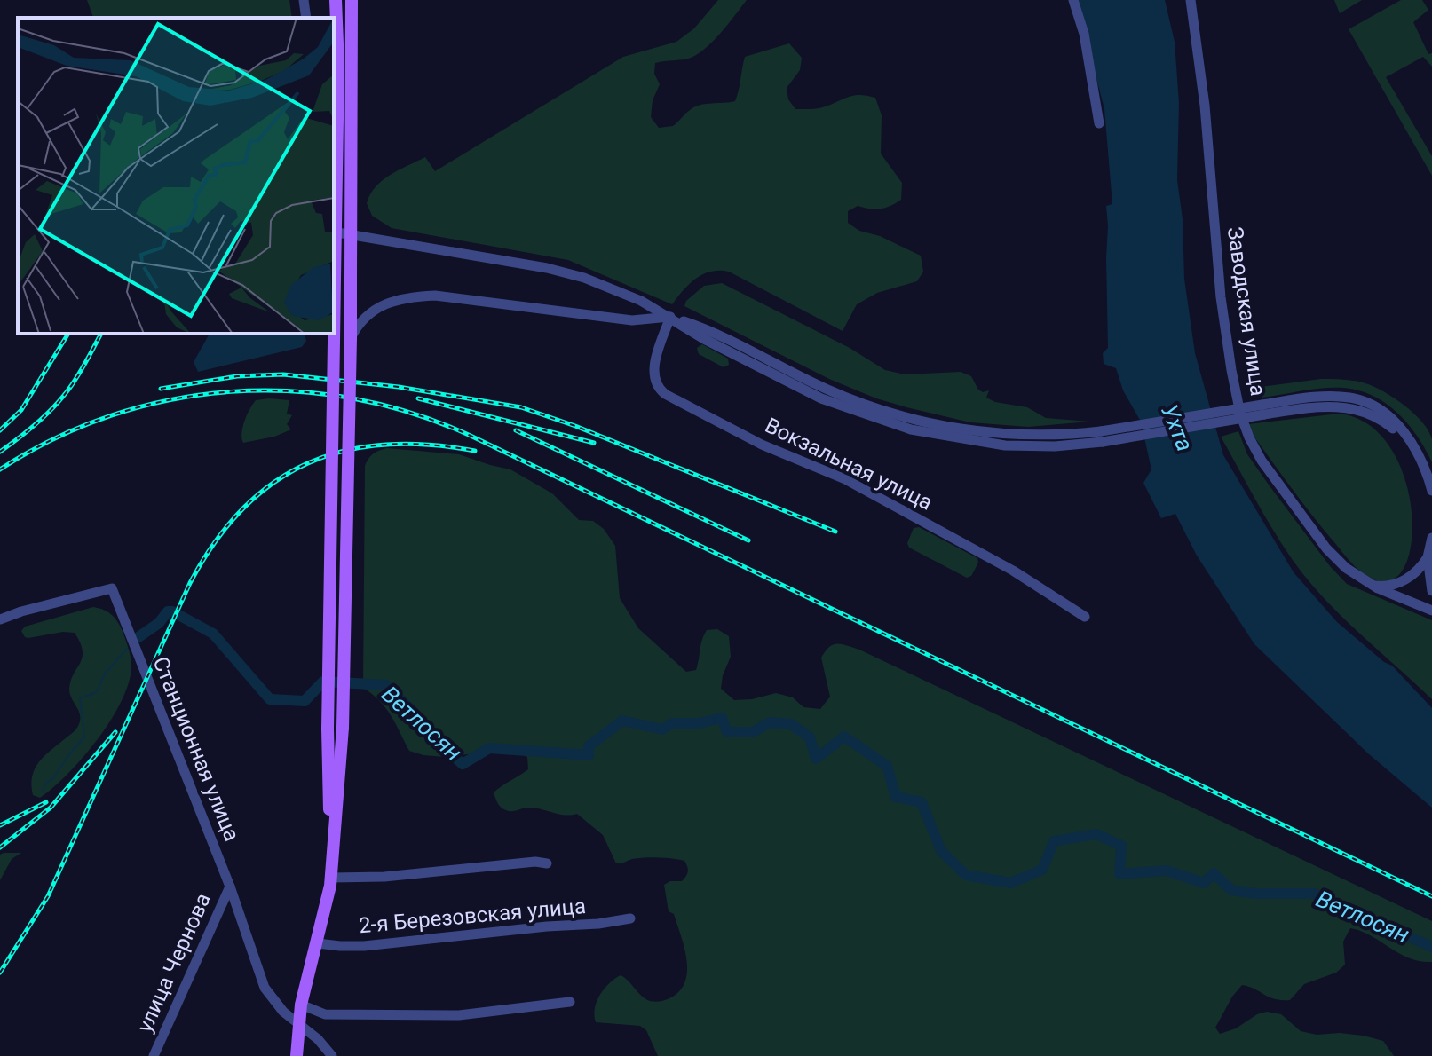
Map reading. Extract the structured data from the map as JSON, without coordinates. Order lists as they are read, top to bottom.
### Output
{
  "streets": {
    "street": [
      "Заводская улица",
      "Вокзальная улица",
      "Станционная улица",
      "2-я Березовская улица",
      "улица Чернова"
    ]
  },
  "crossings": [
    ["Станционная улица", "улица Чернова"]
  ],
  "water": ["Ухта", "Ветлосян"]
}
